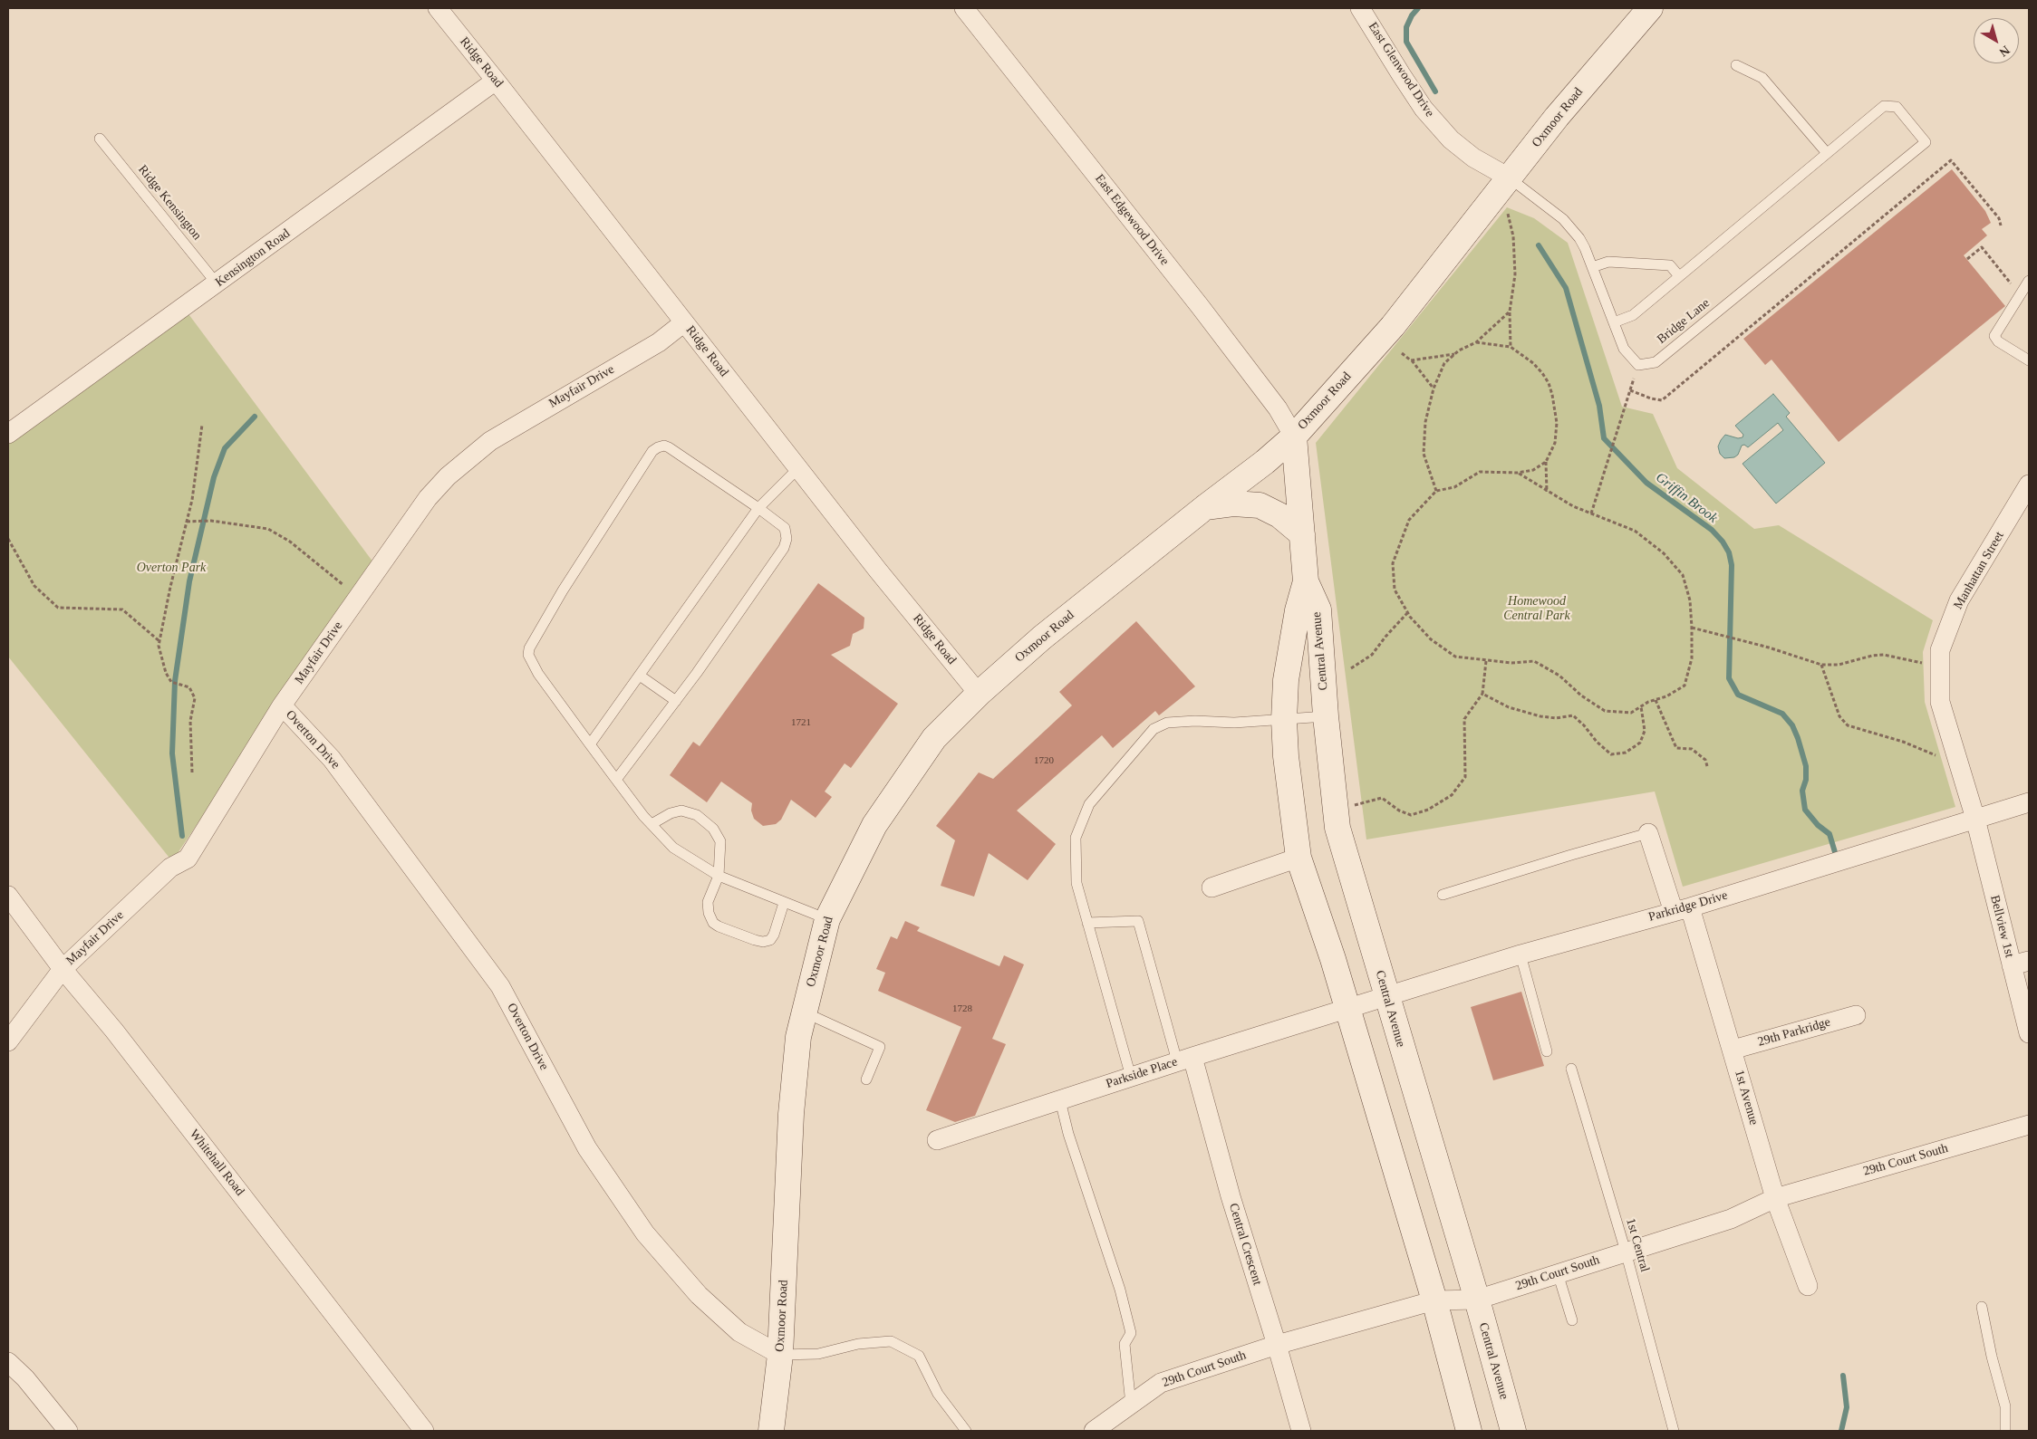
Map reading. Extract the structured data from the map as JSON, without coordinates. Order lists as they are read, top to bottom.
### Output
{
  "streets": {
    "main road": ["Oxmoor Road", "Central Avenue"],
    "street": [
      "Ridge Road",
      "East Glenwood Drive",
      "East Edgewood Drive",
      "Kensington Road",
      "Mayfair Drive",
      "Manhattan Street",
      "Overton Drive",
      "Parkridge Drive",
      "Bellview 1st",
      "29th Parkridge",
      "Parkside Place",
      "1st Avenue",
      "29th Court South",
      "Whitehall Road",
      "Central Crescent"
    ],
    "lane": ["Ridge Kensington", "Bridge Lane", "1st Central"]
  },
  "crossings": [
    ["Ridge Road", "Oxmoor Road"],
    ["Ridge Road", "Kensington Road"],
    ["Ridge Road", "Mayfair Drive"],
    ["East Glenwood Drive", "Oxmoor Road"],
    ["Oxmoor Road", "East Edgewood Drive"],
    ["Oxmoor Road", "Central Avenue"],
    ["Oxmoor Road", "Overton Drive"],
    ["Ridge Kensington", "Kensington Road"],
    ["East Edgewood Drive", "Central Avenue"],
    ["Mayfair Drive", "Overton Drive"],
    ["Mayfair Drive", "Whitehall Road"],
    ["Manhattan Street", "Parkridge Drive"],
    ["Manhattan Street", "Bellview 1st"],
    ["Central Avenue", "Parkridge Drive"],
    ["Central Avenue", "Parkside Place"],
    ["Central Avenue", "29th Court South"],
    ["Parkridge Drive", "Bellview 1st"],
    ["Parkridge Drive", "Parkside Place"],
    ["Parkridge Drive", "1st Avenue"],
    ["29th Parkridge", "1st Avenue"],
    ["Parkside Place", "Central Crescent"],
    ["1st Avenue", "29th Court South"],
    ["29th Court South", "Central Crescent"],
    ["29th Court South", "1st Central"]
  ],
  "water": ["Griffin Brook"],
  "parks": ["Overton Park", "Homewood Central Park"],
  "house_numbers": ["1721", "1720", "1728"],
  "north": "bottom right"
}
